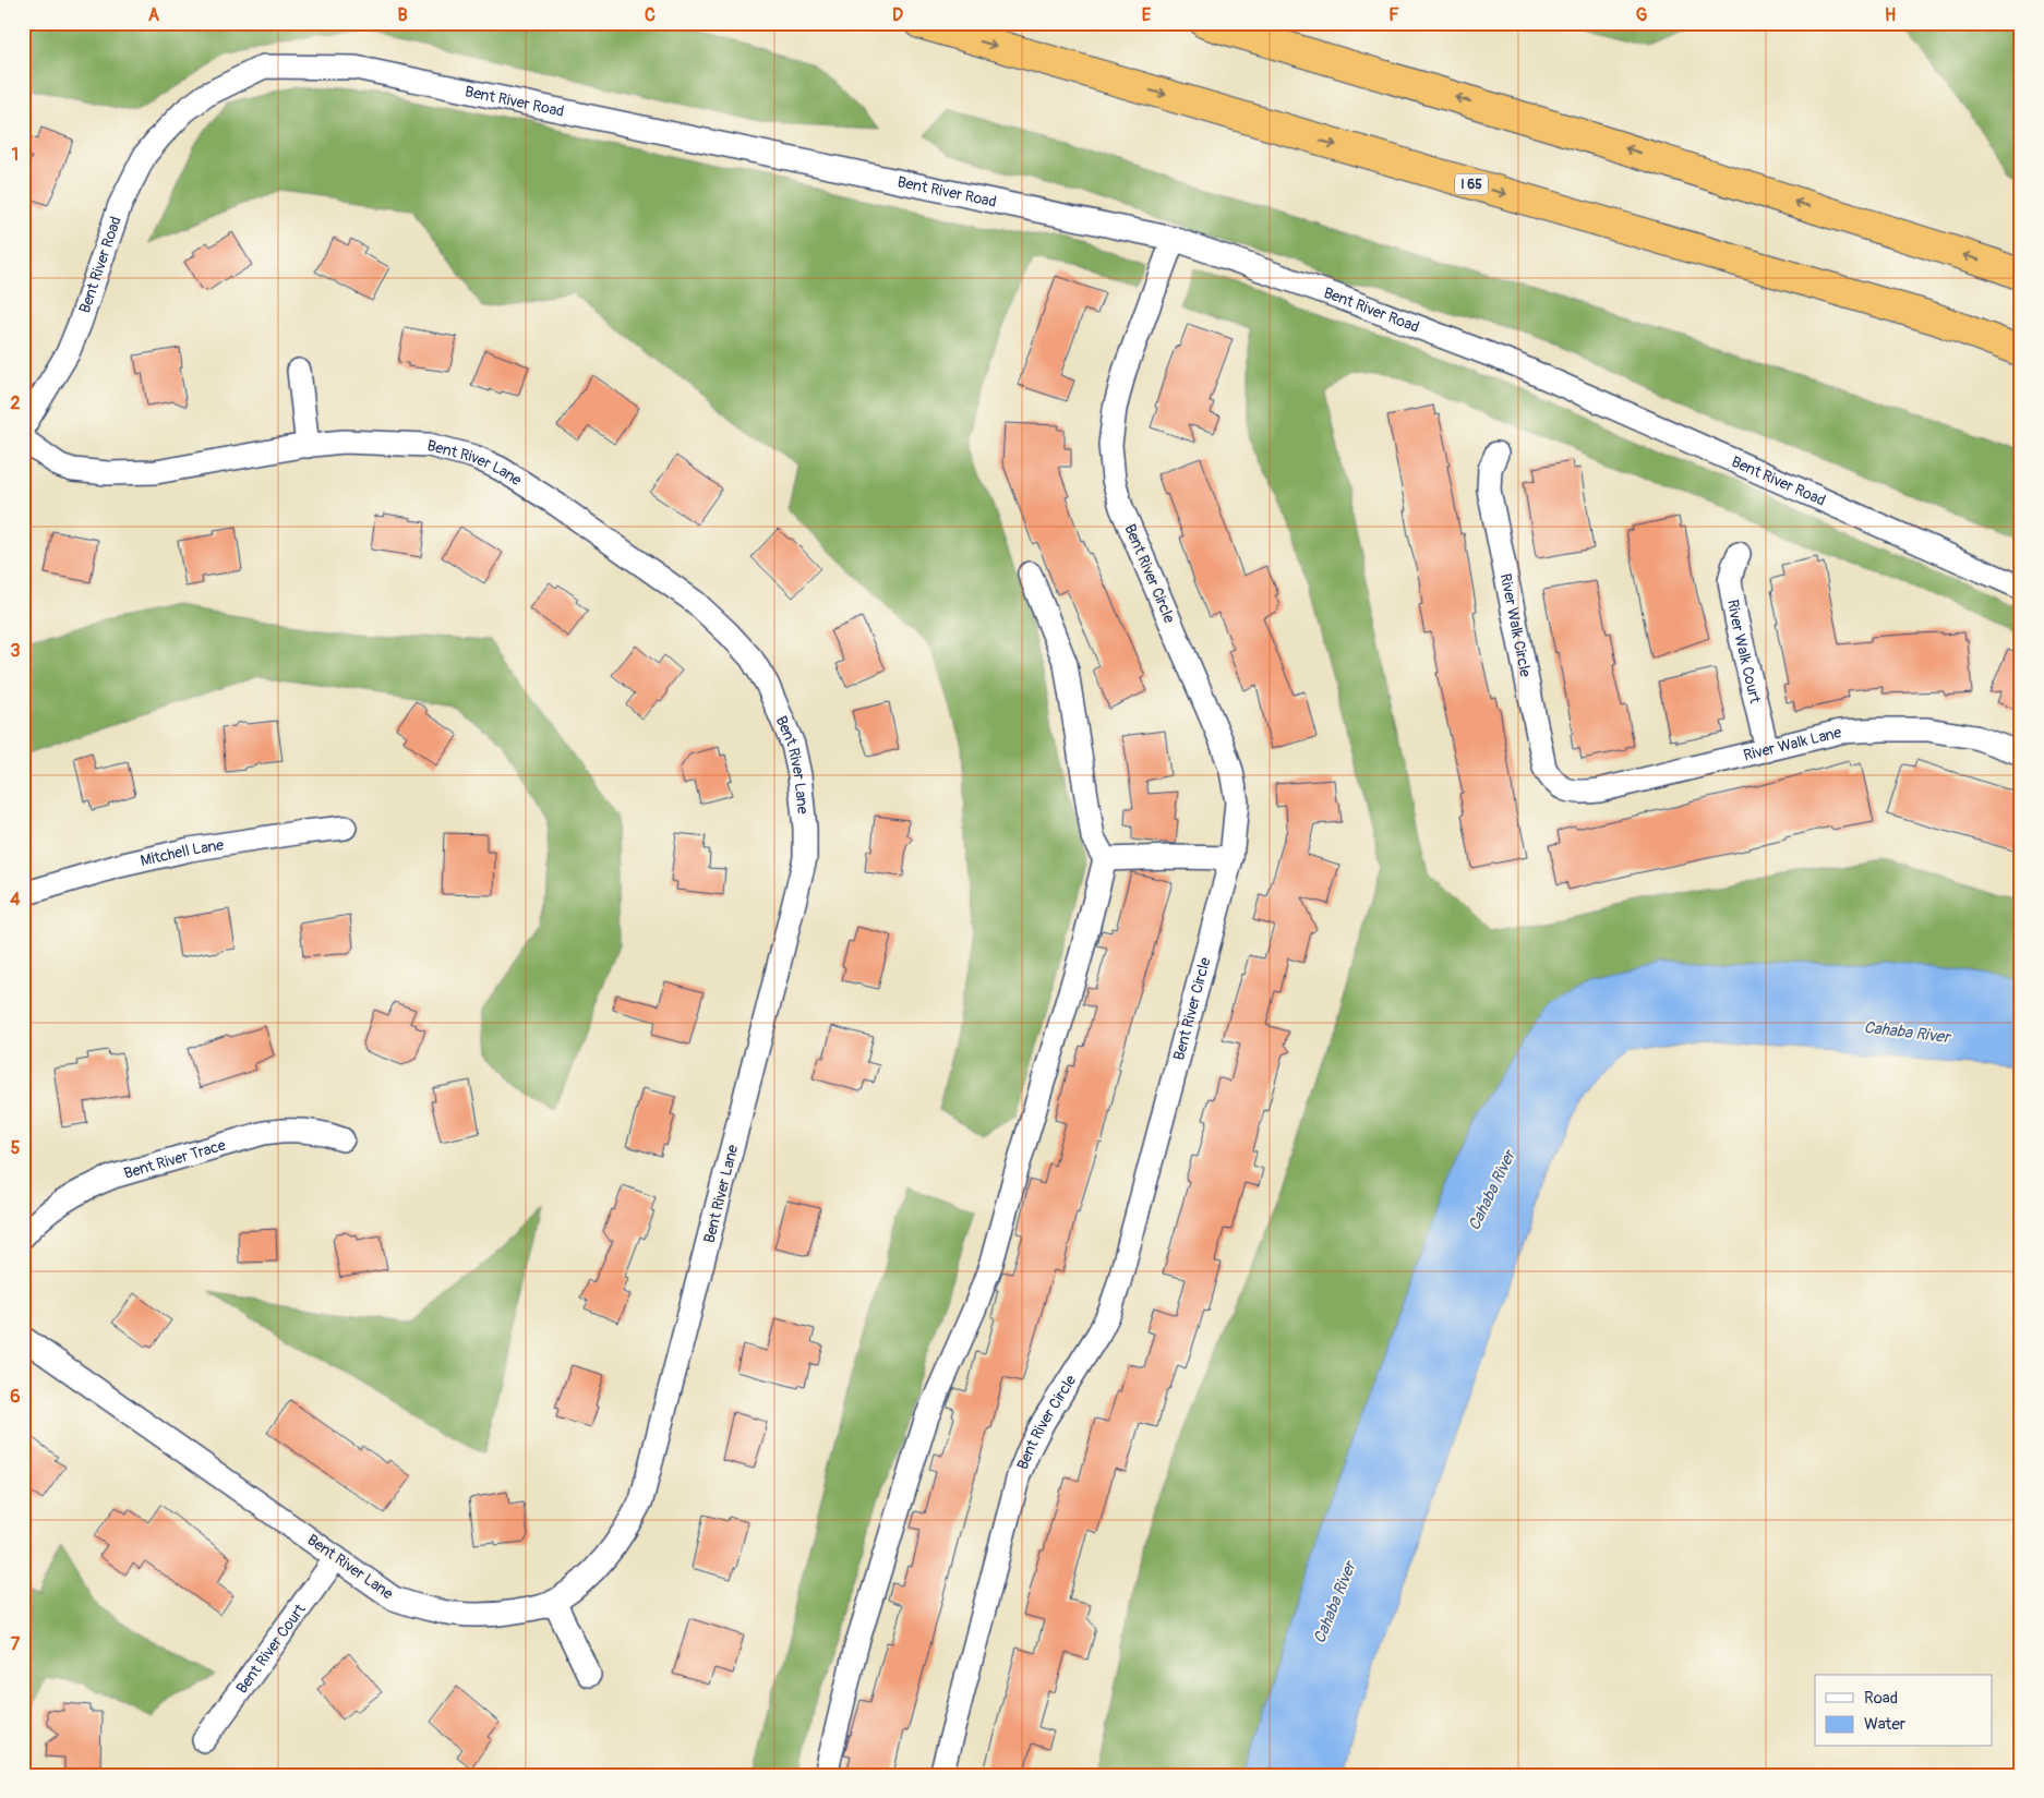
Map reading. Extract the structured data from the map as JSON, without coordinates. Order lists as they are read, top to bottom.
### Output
{
  "streets": {
    "highway": ["I 65"],
    "street": [
      "Bent River Road",
      "Bent River Lane",
      "Bent River Circle",
      "River Walk Circle",
      "River Walk Court",
      "River Walk Lane",
      "Mitchell Lane",
      "Bent River Trace",
      "Bent River Court"
    ]
  },
  "crossings": [
    ["Bent River Road", "Bent River Circle"],
    ["Bent River Lane", "Bent River Court"],
    ["River Walk Circle", "River Walk Lane"],
    ["River Walk Court", "River Walk Lane"]
  ],
  "water": ["Cahaba River"],
  "legend": ["Road", "Water"],
  "grid": {
    "columns": [
      "A",
      "B",
      "C",
      "D",
      "E",
      "F",
      "G",
      "H"
    ],
    "rows": [
      "1",
      "2",
      "3",
      "4",
      "5",
      "6",
      "7"
    ]
  }
}
